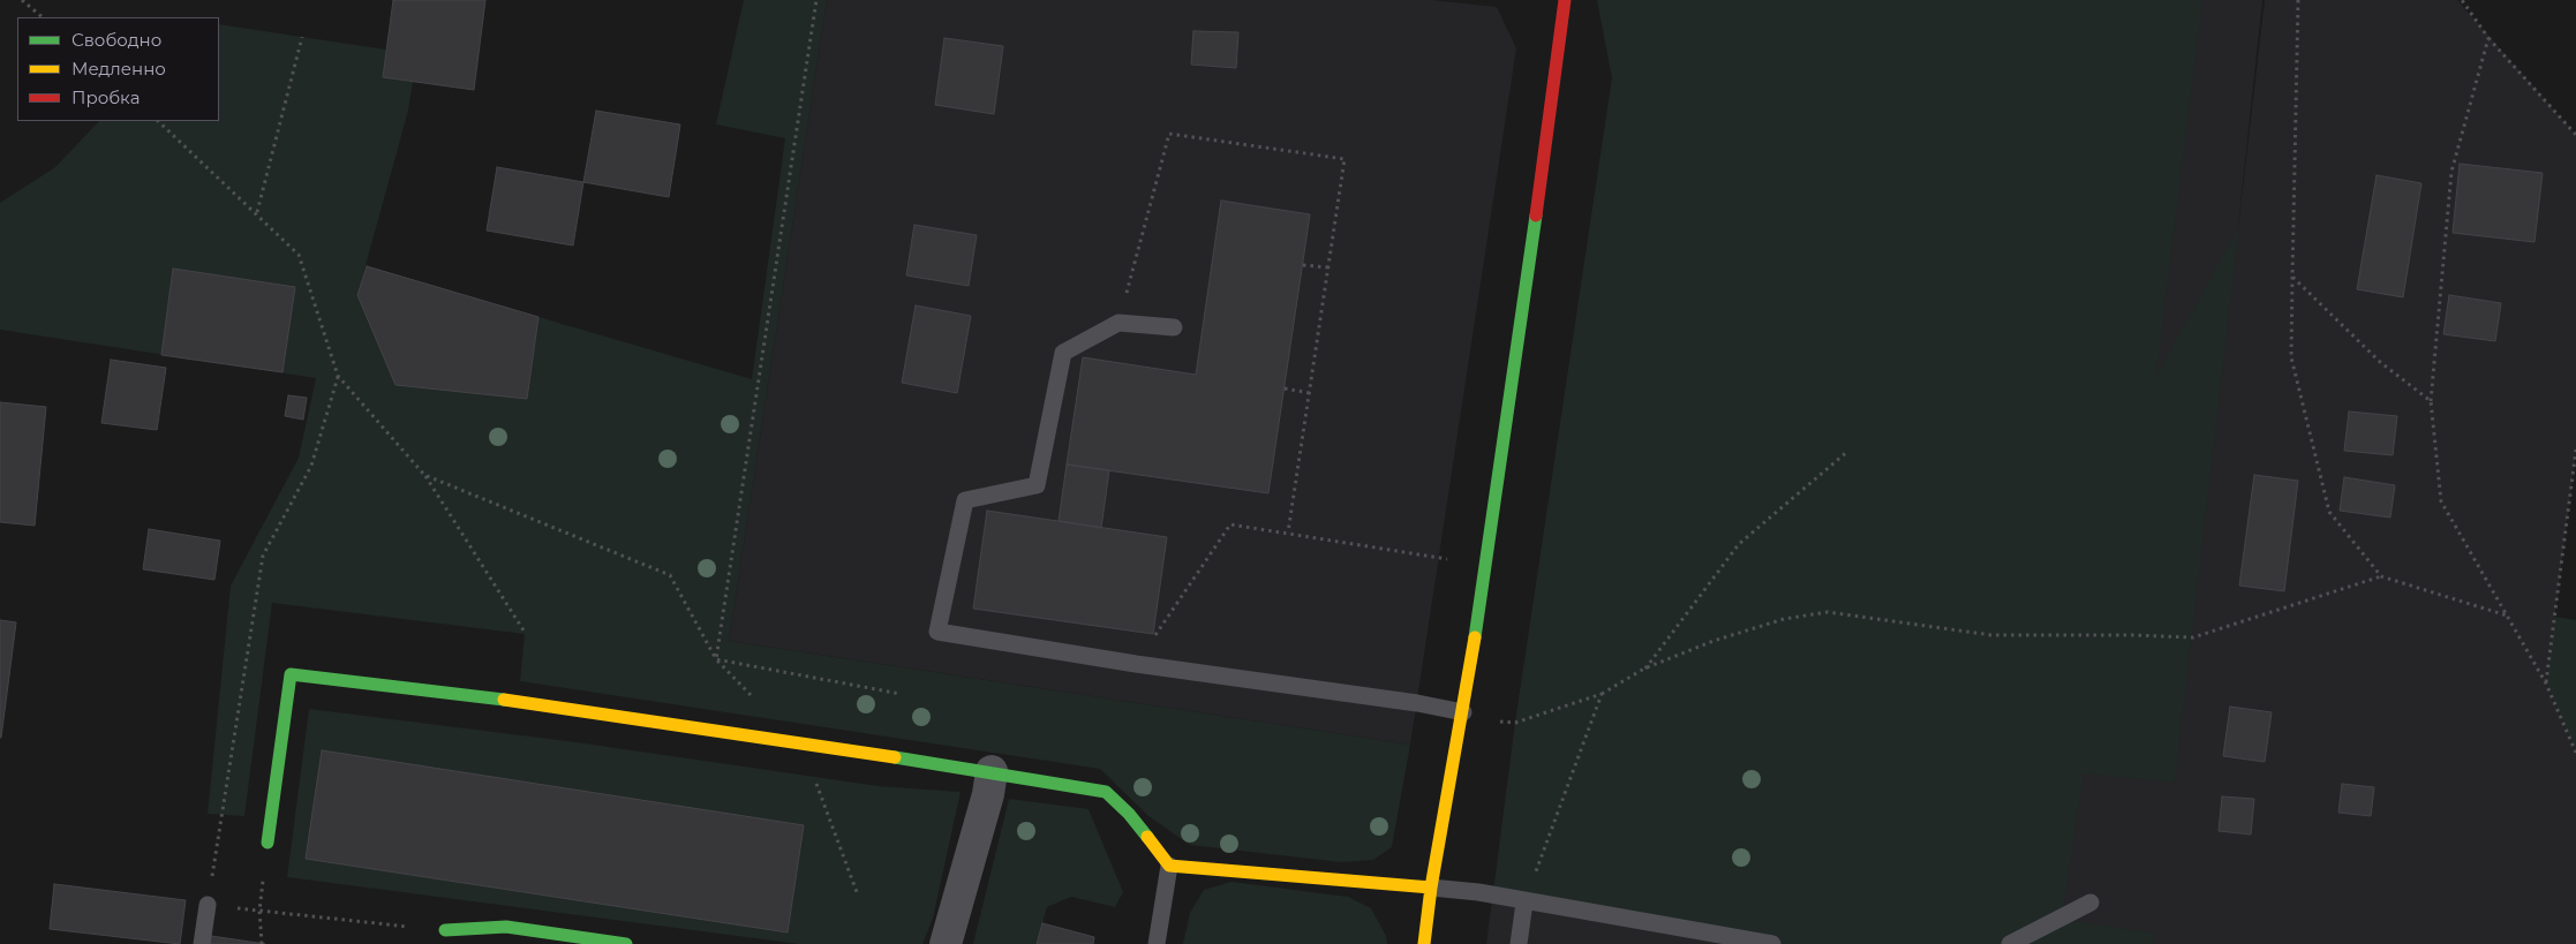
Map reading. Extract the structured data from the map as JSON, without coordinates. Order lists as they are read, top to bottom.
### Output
{
  "legend": ["Свободно", "Медленно", "Пробка"]
}
